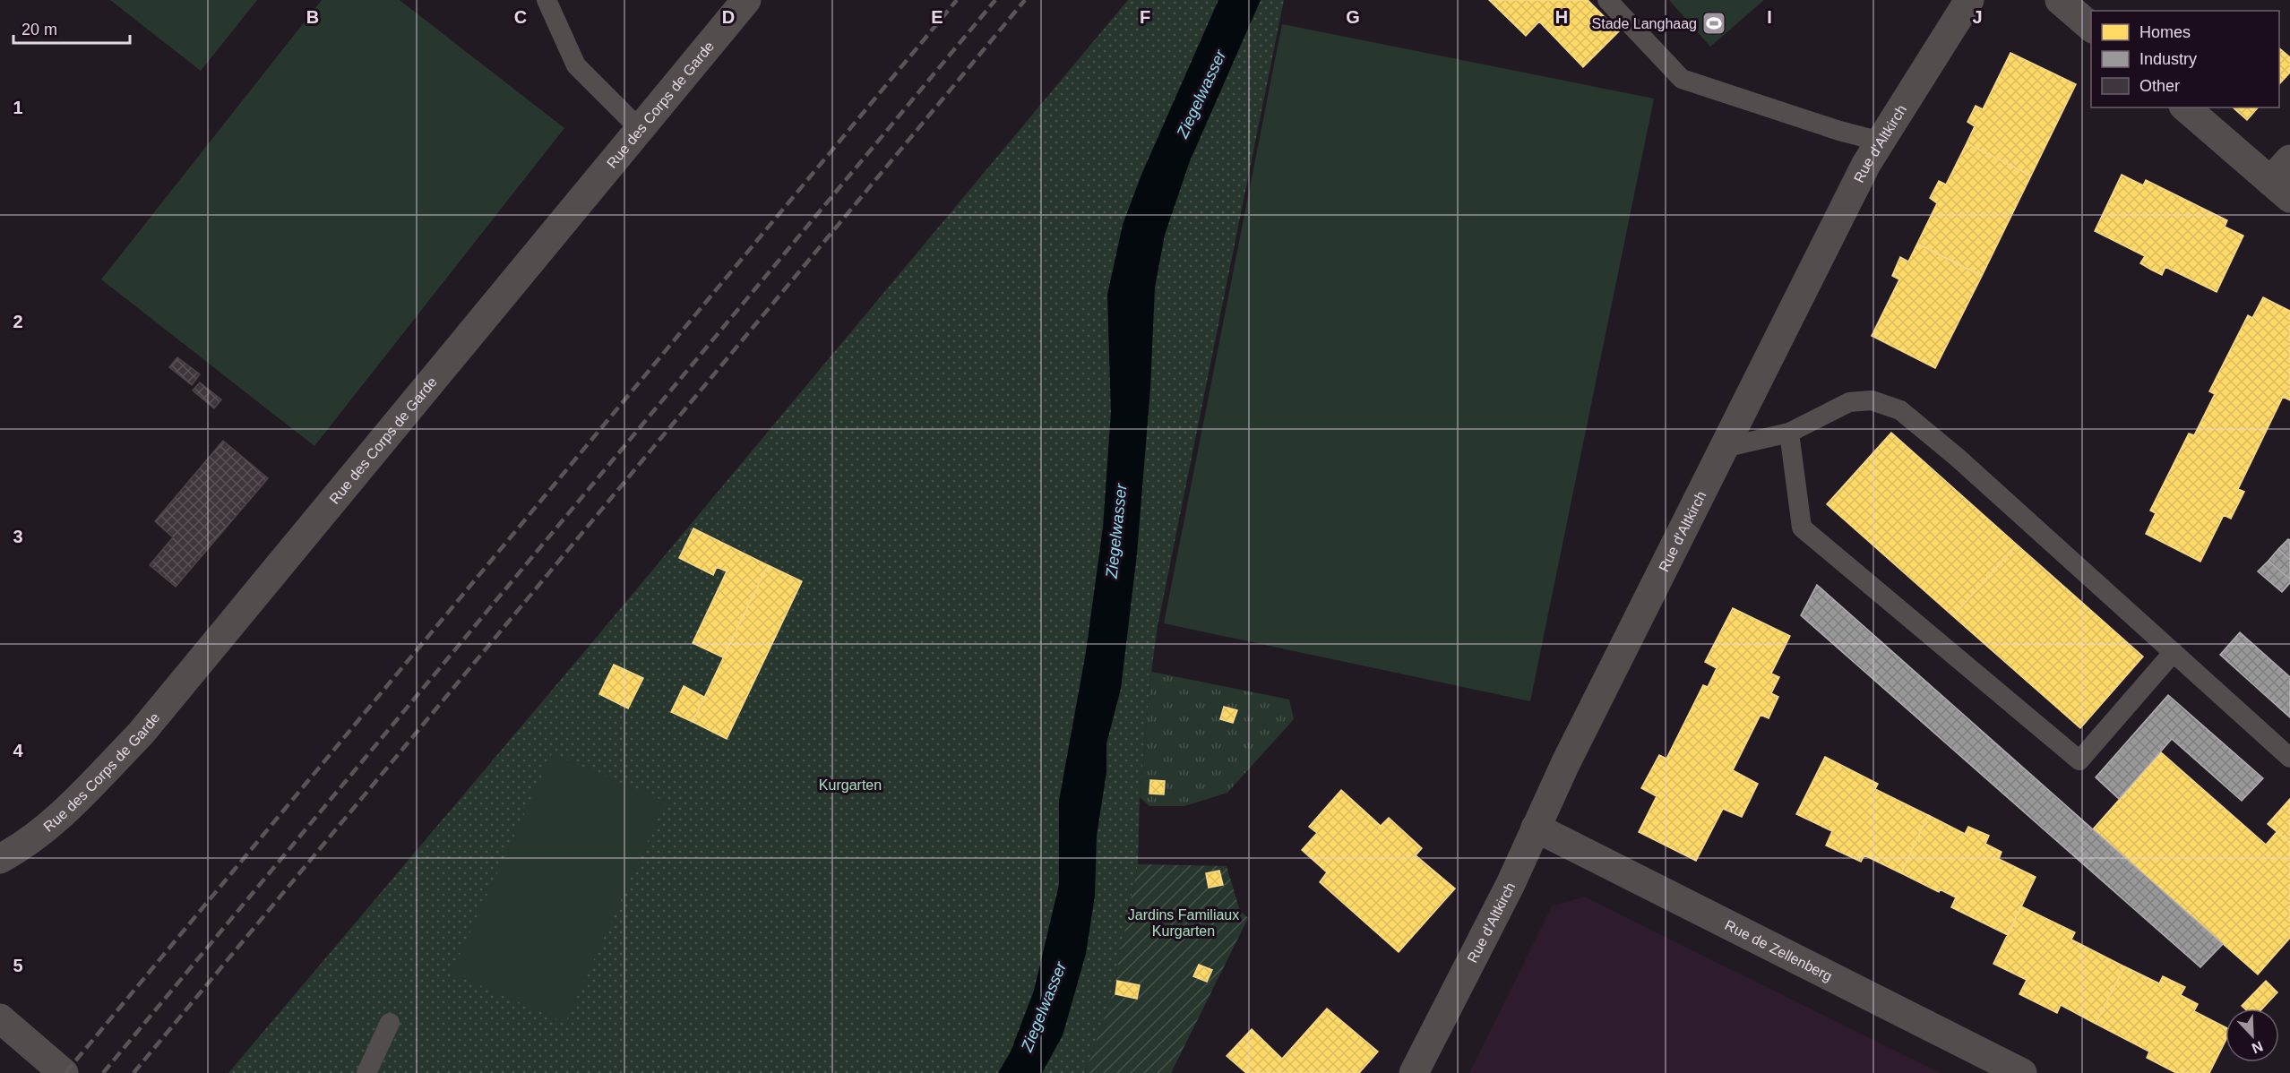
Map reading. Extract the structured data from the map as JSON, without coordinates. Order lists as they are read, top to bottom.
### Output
{
  "streets": {
    "street": ["Rue des Corps de Garde", "Rue d'Altkirch", "Rue de Zellenberg"]
  },
  "crossings": [
    ["Rue d'Altkirch", "Rue de Zellenberg"]
  ],
  "water": ["Ziegelwasser"],
  "parks": ["Kurgarten", "Jardins Familiaux Kurgarten"],
  "places": {
    "sports": ["Stade Langhaag"]
  },
  "legend": ["Homes", "Industry", "Other"],
  "scale_bar": "20 m",
  "north": "bottom right",
  "grid": {
    "columns": [
      "B",
      "C",
      "D",
      "E",
      "F",
      "G",
      "H",
      "I",
      "J"
    ],
    "rows": [
      "1",
      "2",
      "3",
      "4",
      "5"
    ]
  }
}
